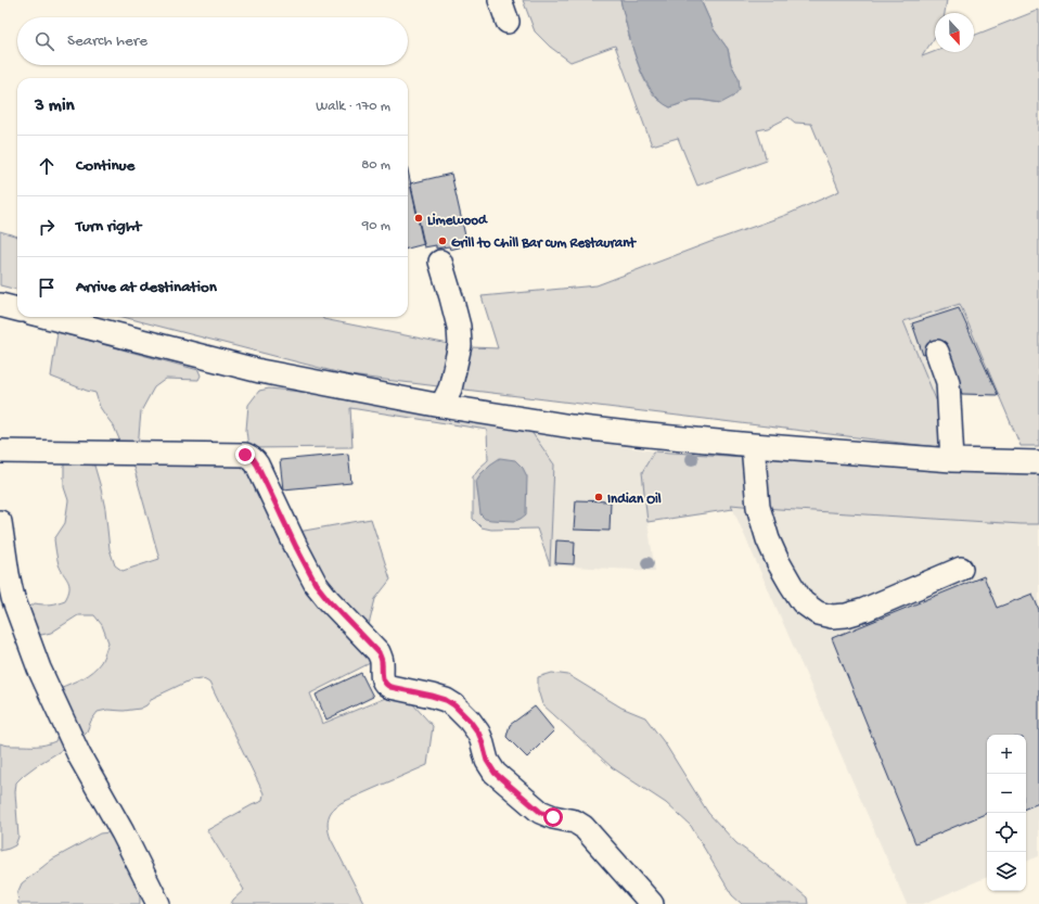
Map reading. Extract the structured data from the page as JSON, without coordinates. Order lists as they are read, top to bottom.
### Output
{
  "places": ["Limewood", "Grill to Chill Bar cum Restaurant", "Indian Oil"],
  "north": "bottom",
  "page": {
    "search": "Search here",
    "heading": ["3 min", "Walk · 170 m"],
    "list": [
      ["Continue", "80 m"],
      ["Turn right", "90 m"],
      "Arrive at destination"
    ],
    "map_buttons": ["+", "−"]
  }
}
